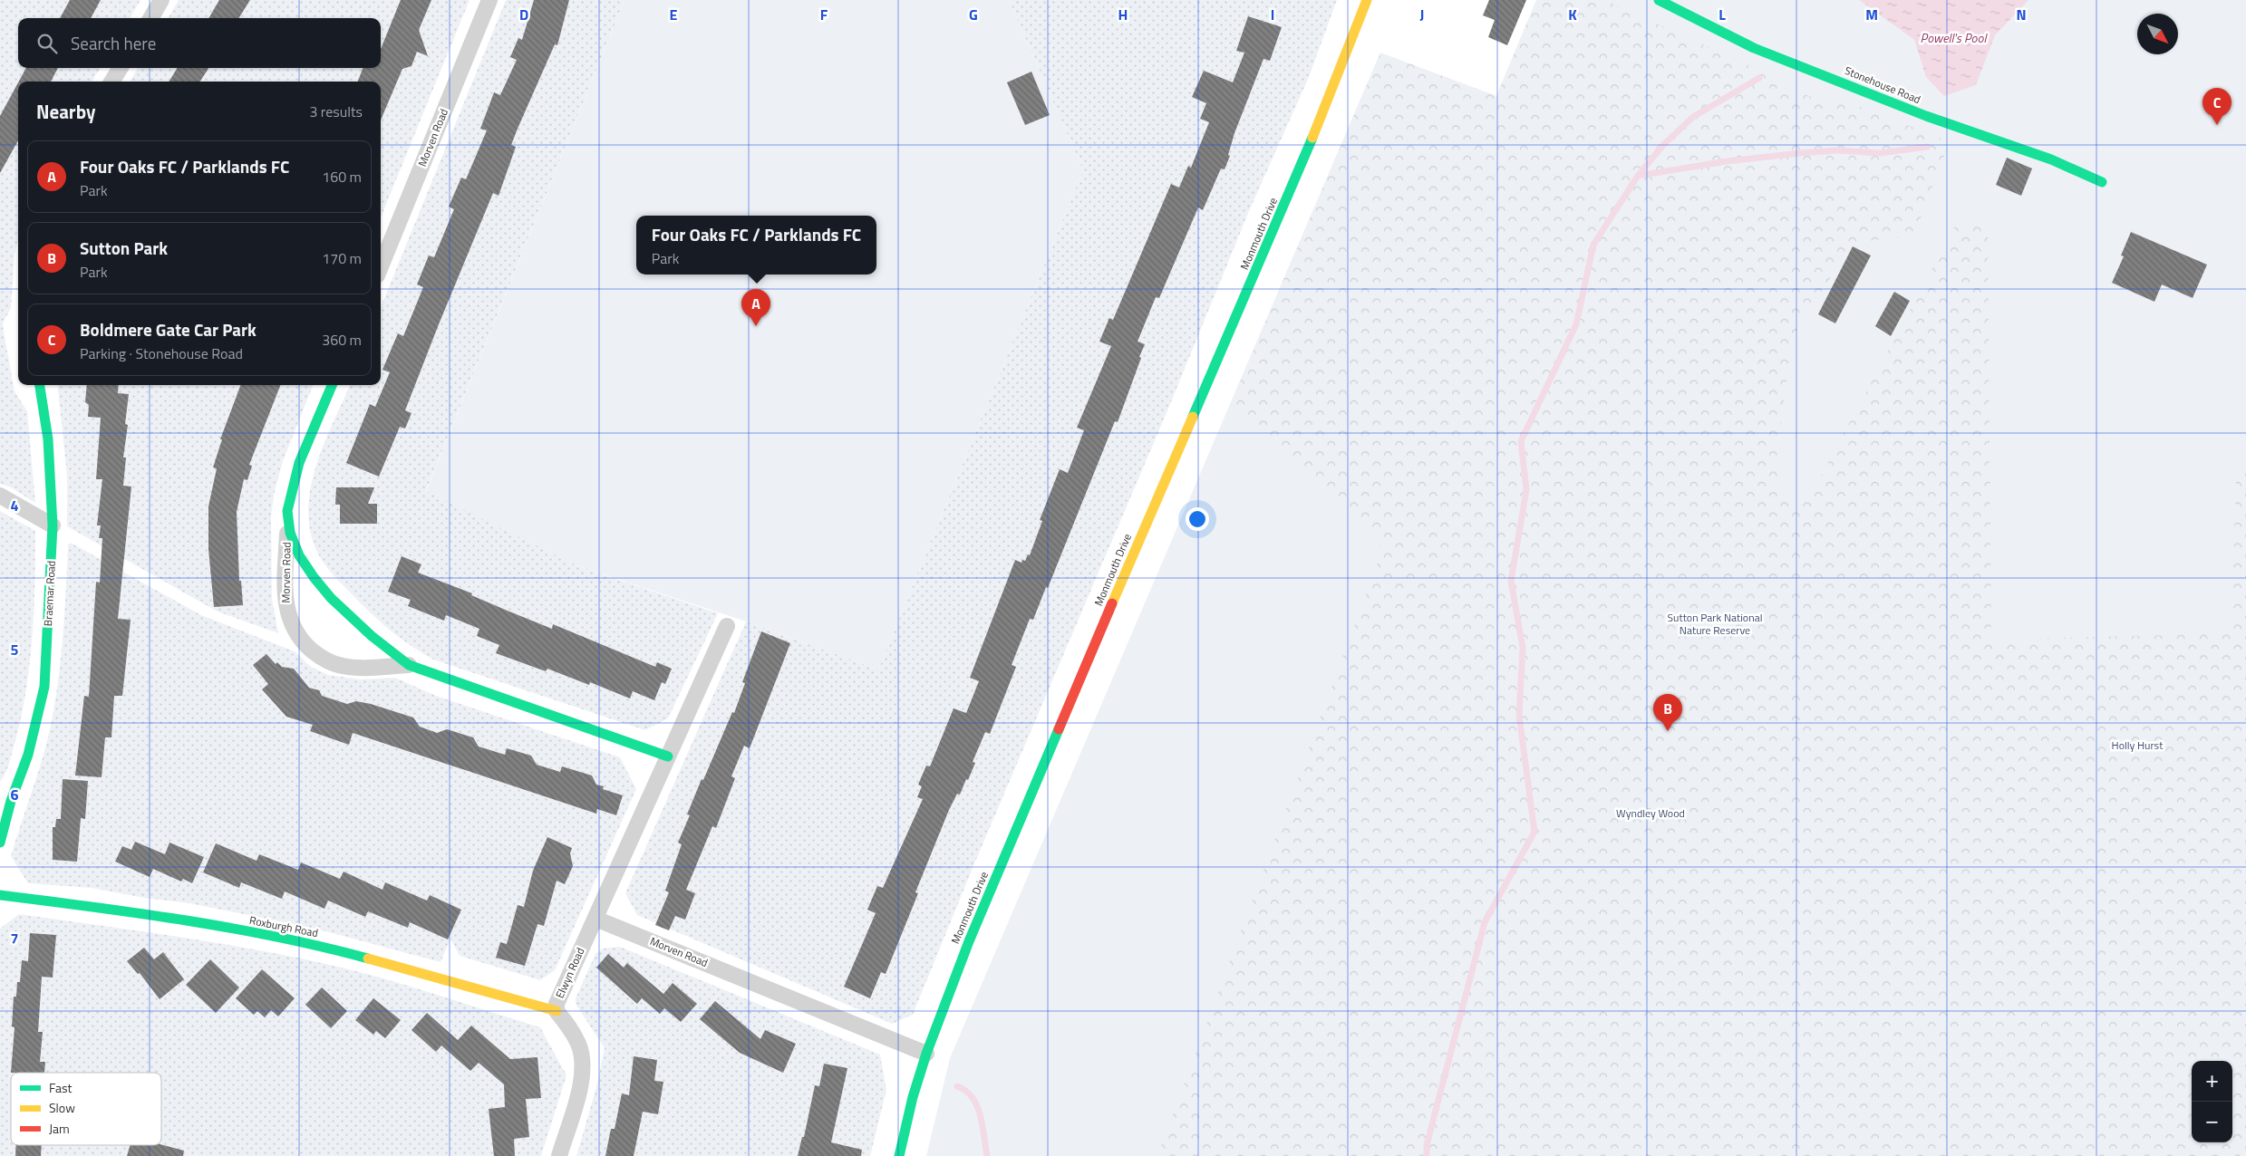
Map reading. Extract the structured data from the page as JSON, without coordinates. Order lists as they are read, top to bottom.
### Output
{
  "streets": {
    "street": [
      "Stonehouse Road",
      "Morven Road",
      "Monmouth Drive",
      "Braemar Road",
      "Roxburgh Road",
      "Elwyn Road"
    ]
  },
  "crossings": [
    ["Morven Road", "Monmouth Drive"],
    ["Morven Road", "Elwyn Road"],
    ["Roxburgh Road", "Elwyn Road"]
  ],
  "water": ["Powell's Pool"],
  "parks": ["Sutton Park National Nature Reserve", "Holly Hurst", "Wyndley Wood"],
  "legend": ["Fast", "Slow", "Jam"],
  "north": "bottom right",
  "page": {
    "search": "Search here",
    "heading": ["Nearby", "3 results"],
    "pins": ["C", "A", "B"],
    "list": [
      {
        "mark": "A",
        "name": "Four Oaks FC / Parklands FC",
        "note": "Park",
        "value": "160 m"
      },
      {
        "mark": "B",
        "name": "Sutton Park",
        "note": "Park",
        "value": "170 m"
      },
      {
        "mark": "C",
        "name": "Boldmere Gate Car Park",
        "note": "Parking · Stonehouse Road",
        "value": "360 m"
      }
    ],
    "popup": ["Four Oaks FC / Parklands FC", "Park"],
    "map_buttons": ["+", "−"]
  },
  "grid": {
    "columns": [
      "D",
      "E",
      "F",
      "G",
      "H",
      "I",
      "J",
      "K",
      "L",
      "M",
      "N"
    ],
    "rows": [
      "4",
      "5",
      "6",
      "7"
    ]
  }
}
